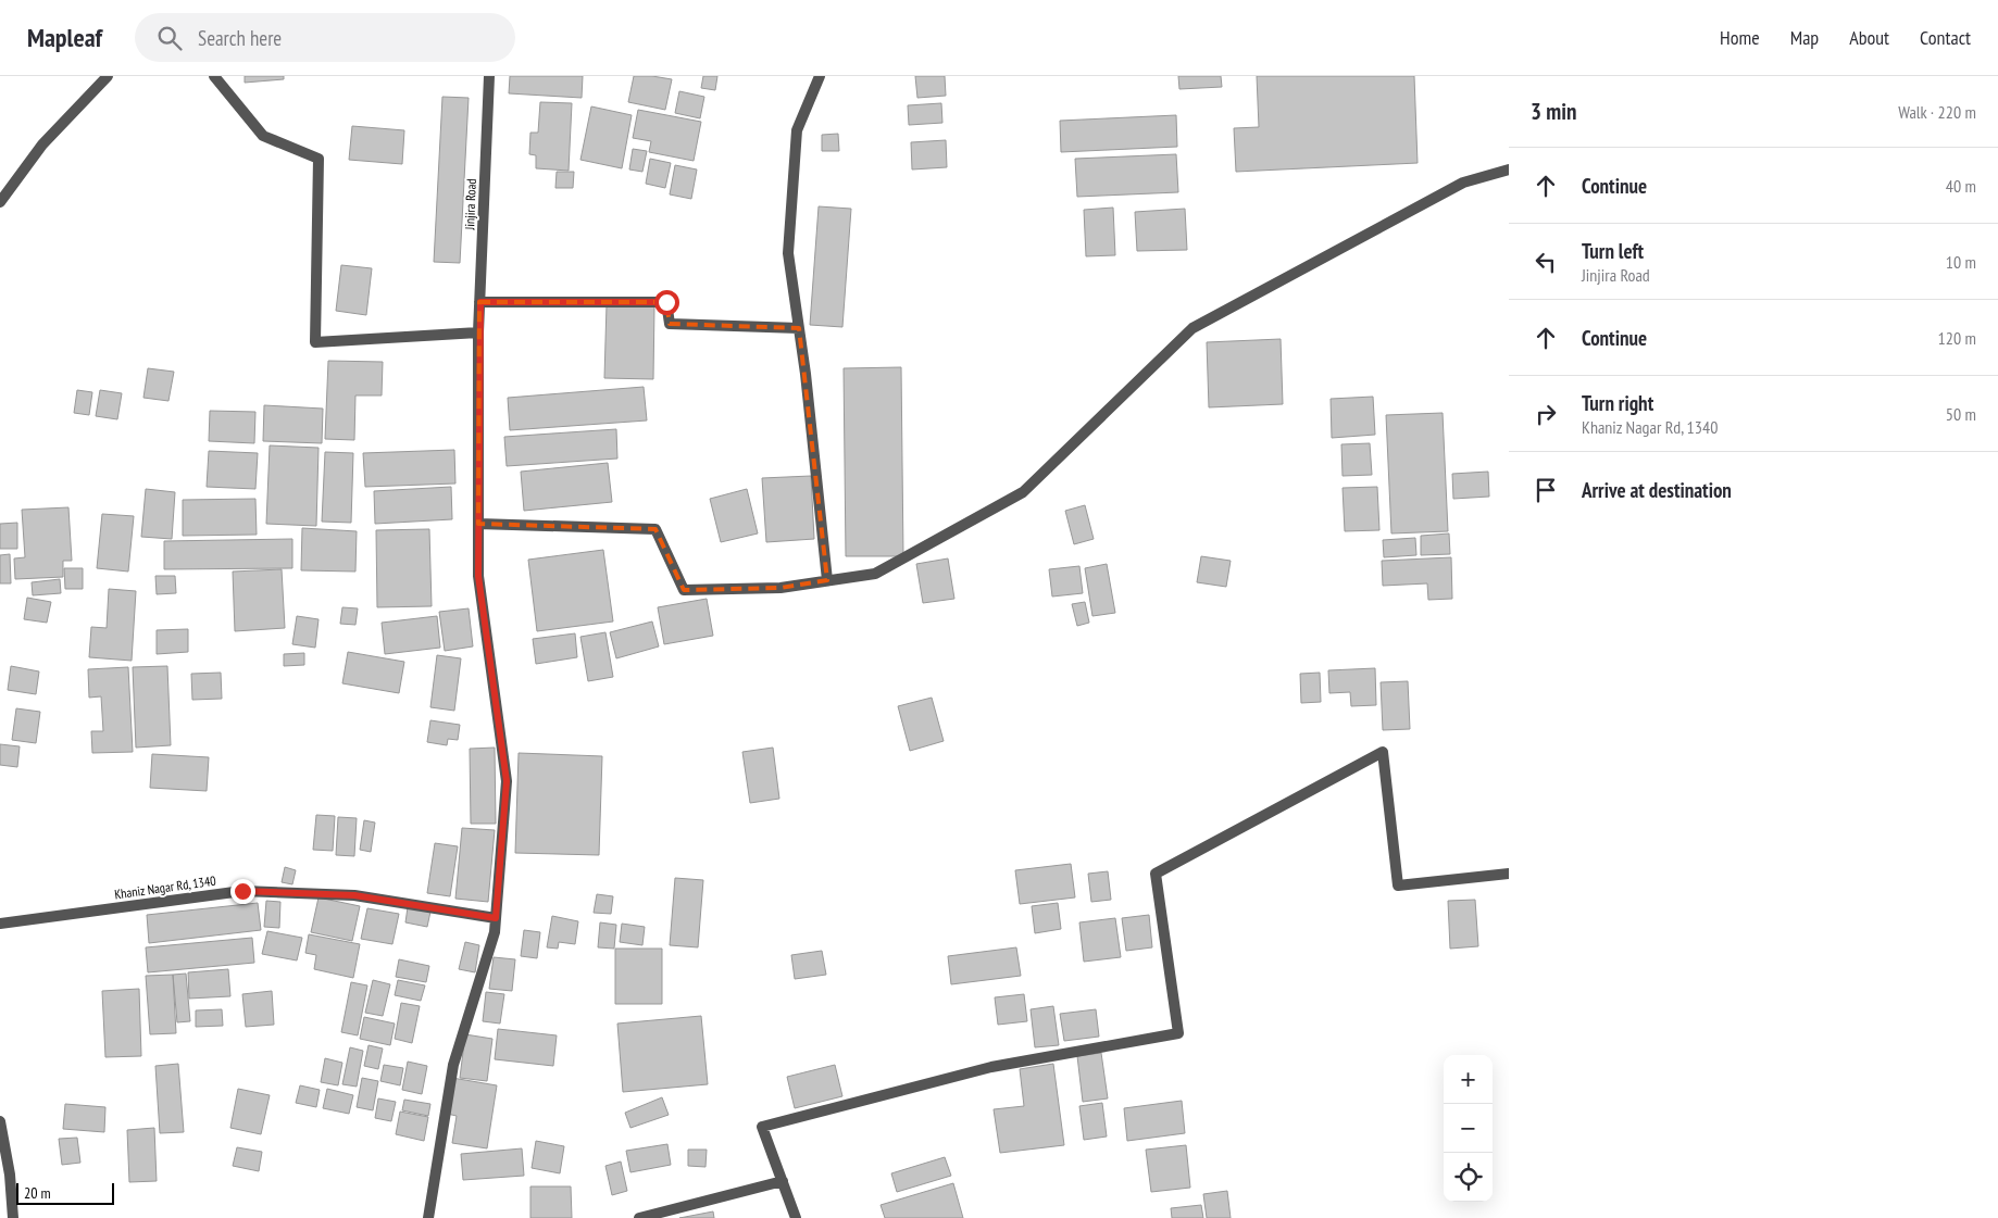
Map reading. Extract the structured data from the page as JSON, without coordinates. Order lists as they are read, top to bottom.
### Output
{
  "streets": {
    "street": ["Jinjira Road", "Khaniz Nagar Rd, 1340"]
  },
  "crossings": [
    ["Jinjira Road", "Khaniz Nagar Rd, 1340"]
  ],
  "scale_bar": "20 m",
  "page": {
    "header": "Mapleaf",
    "search": "Search here",
    "nav": [
      "Home",
      "Map",
      "About",
      "Contact"
    ],
    "heading": ["3 min", "Walk · 220 m"],
    "list": [
      ["Continue", "40 m"],
      ["Turn left", "Jinjira Road", "10 m"],
      ["Continue", "120 m"],
      ["Turn right", "Khaniz Nagar Rd, 1340", "50 m"],
      "Arrive at destination"
    ],
    "map_buttons": ["+", "−"],
    "scale": "20 m"
  }
}
